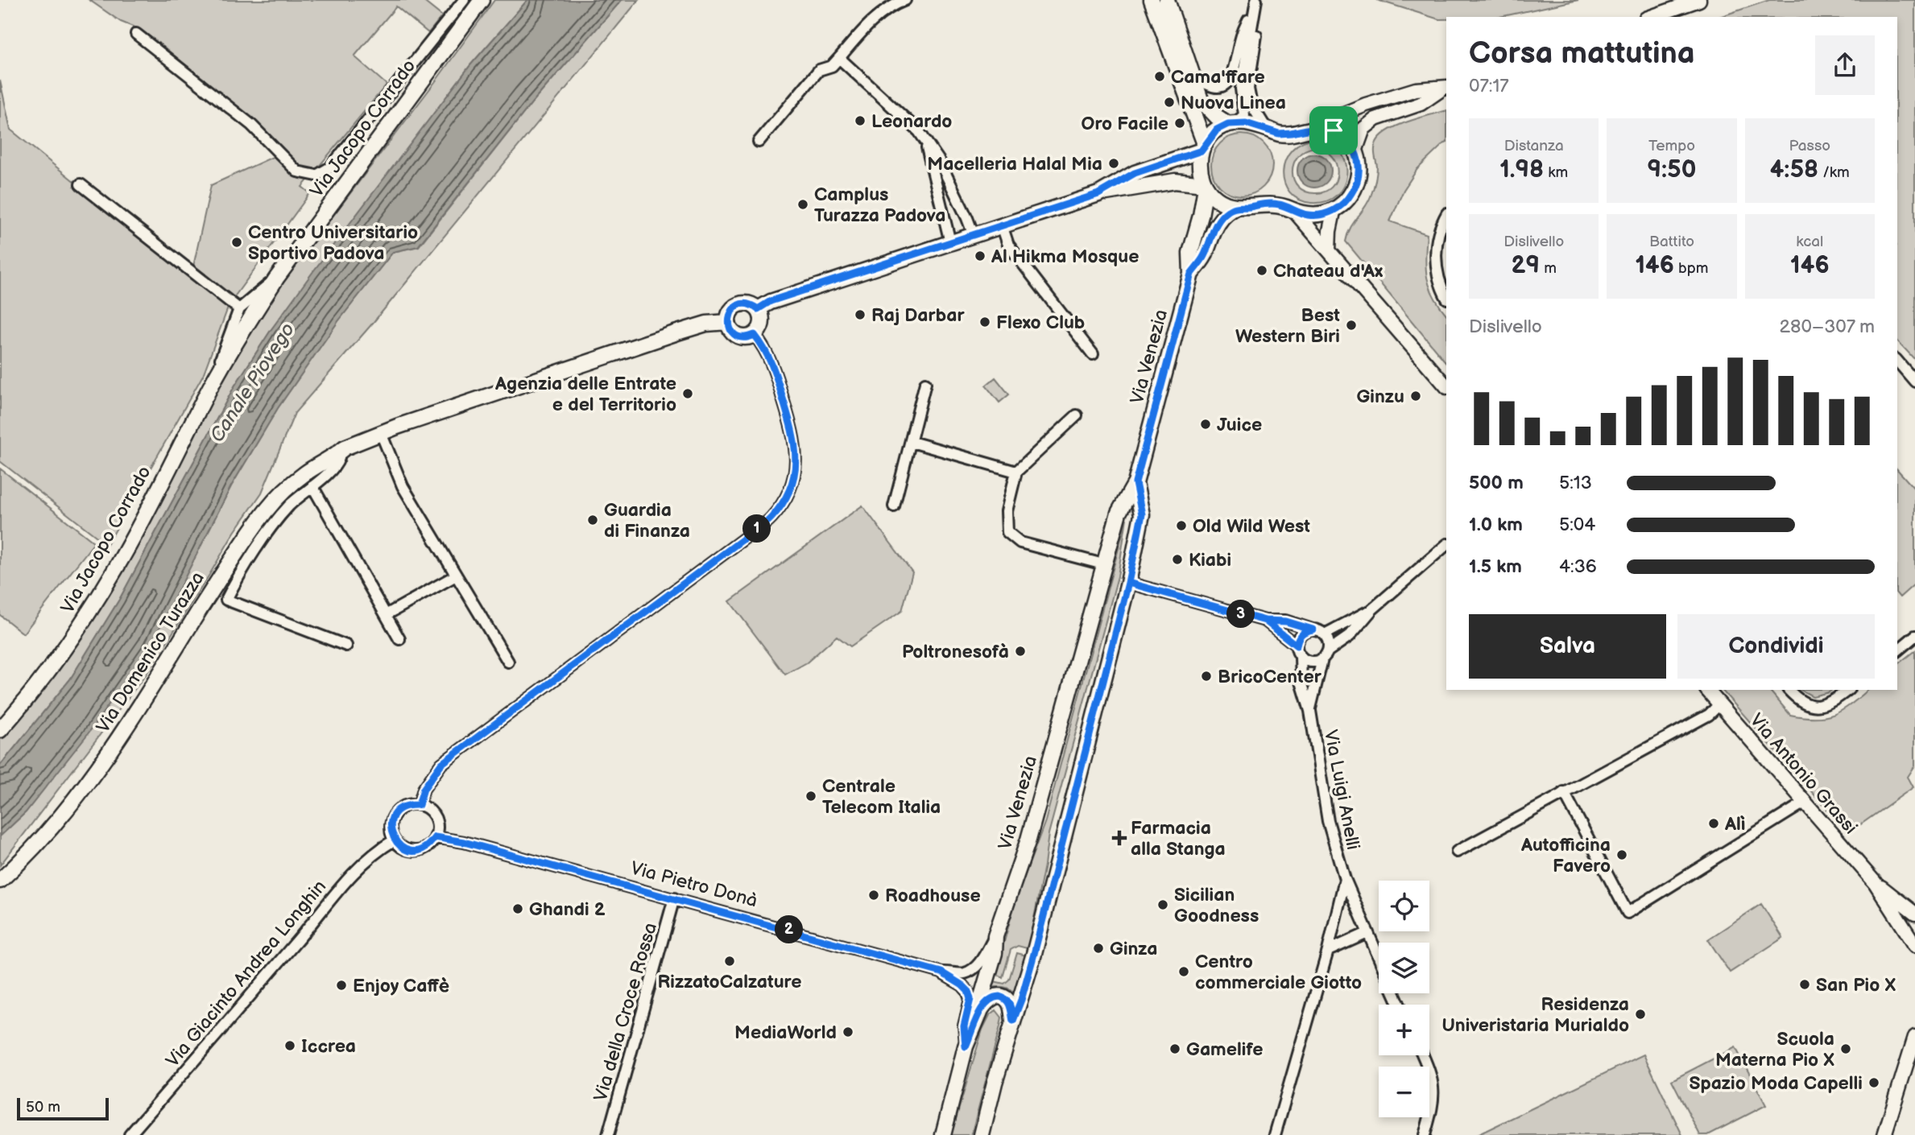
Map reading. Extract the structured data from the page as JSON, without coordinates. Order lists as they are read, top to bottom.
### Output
{
  "streets": {
    "main road": ["Via Jacopo Corrado", "Via Venezia", "Via Domenico Turazza"],
    "street": [
      "Via Antonio Grassi",
      "Via Luigi Anelli",
      "Via Pietro Donà",
      "Via Giacinto Andrea Longhin",
      "Via della Croce Rossa"
    ]
  },
  "crossings": [
    ["Via Venezia", "Via Pietro Donà"],
    ["Via Pietro Donà", "Via Giacinto Andrea Longhin"],
    ["Via Pietro Donà", "Via della Croce Rossa"]
  ],
  "water": ["Canale Piovego"],
  "places": {
    "other": [
      "Cama'ffare",
      "Nuova Linea",
      "Leonardo",
      "Oro Facile",
      "Macelleria Halal Mia",
      "Camplus Turazza Padova",
      "Centro Universitario Sportivo Padova",
      "Al Hikma Mosque",
      "Chateau d'Ax",
      "Raj Darbar",
      "Flexo Club",
      "Best Western Biri",
      "Agenzia delle Entrate e del Territorio",
      "Ginzu",
      "Juice",
      "Guardia di Finanza",
      "Old Wild West",
      "Kiabi",
      "Poltronesofà",
      "BricoCenter",
      "Centrale Telecom Italia",
      "Alì",
      "Autofficina Favero",
      "Roadhouse",
      "Sicilian Goodness",
      "Ghandi 2",
      "Ginza",
      "RizzatoCalzature",
      "Centro commerciale Giotto",
      "San Pio X",
      "Enjoy Caffè",
      "Residenza Univeristaria Murialdo",
      "MediaWorld",
      "Iccrea",
      "Gamelife",
      "Scuola Materna Pio X",
      "Spazio Moda Capelli"
    ],
    "health": ["Farmacia alla Stanga"]
  },
  "scale_bar": "50 m",
  "page": {
    "heading": ["Corsa mattutina", "07:17"],
    "stats": [
      ["Distanza", "1.98 km"],
      ["Tempo", "9:50"],
      ["Passo", "4:58 /km"],
      ["Dislivello", "29 m"],
      ["Battito", "146 bpm"],
      ["kcal", "146"]
    ],
    "chart": ["Dislivello", "280–307 m"],
    "list": [
      {
        "name": "500 m",
        "note": "5:13"
      },
      {
        "name": "1.0 km",
        "note": "5:04"
      },
      {
        "name": "1.5 km",
        "note": "4:36"
      }
    ],
    "pins": ["1", "3", "2"],
    "buttons": ["Salva", "Condividi"],
    "map_buttons": ["+", "−"],
    "scale": "50 m"
  }
}
